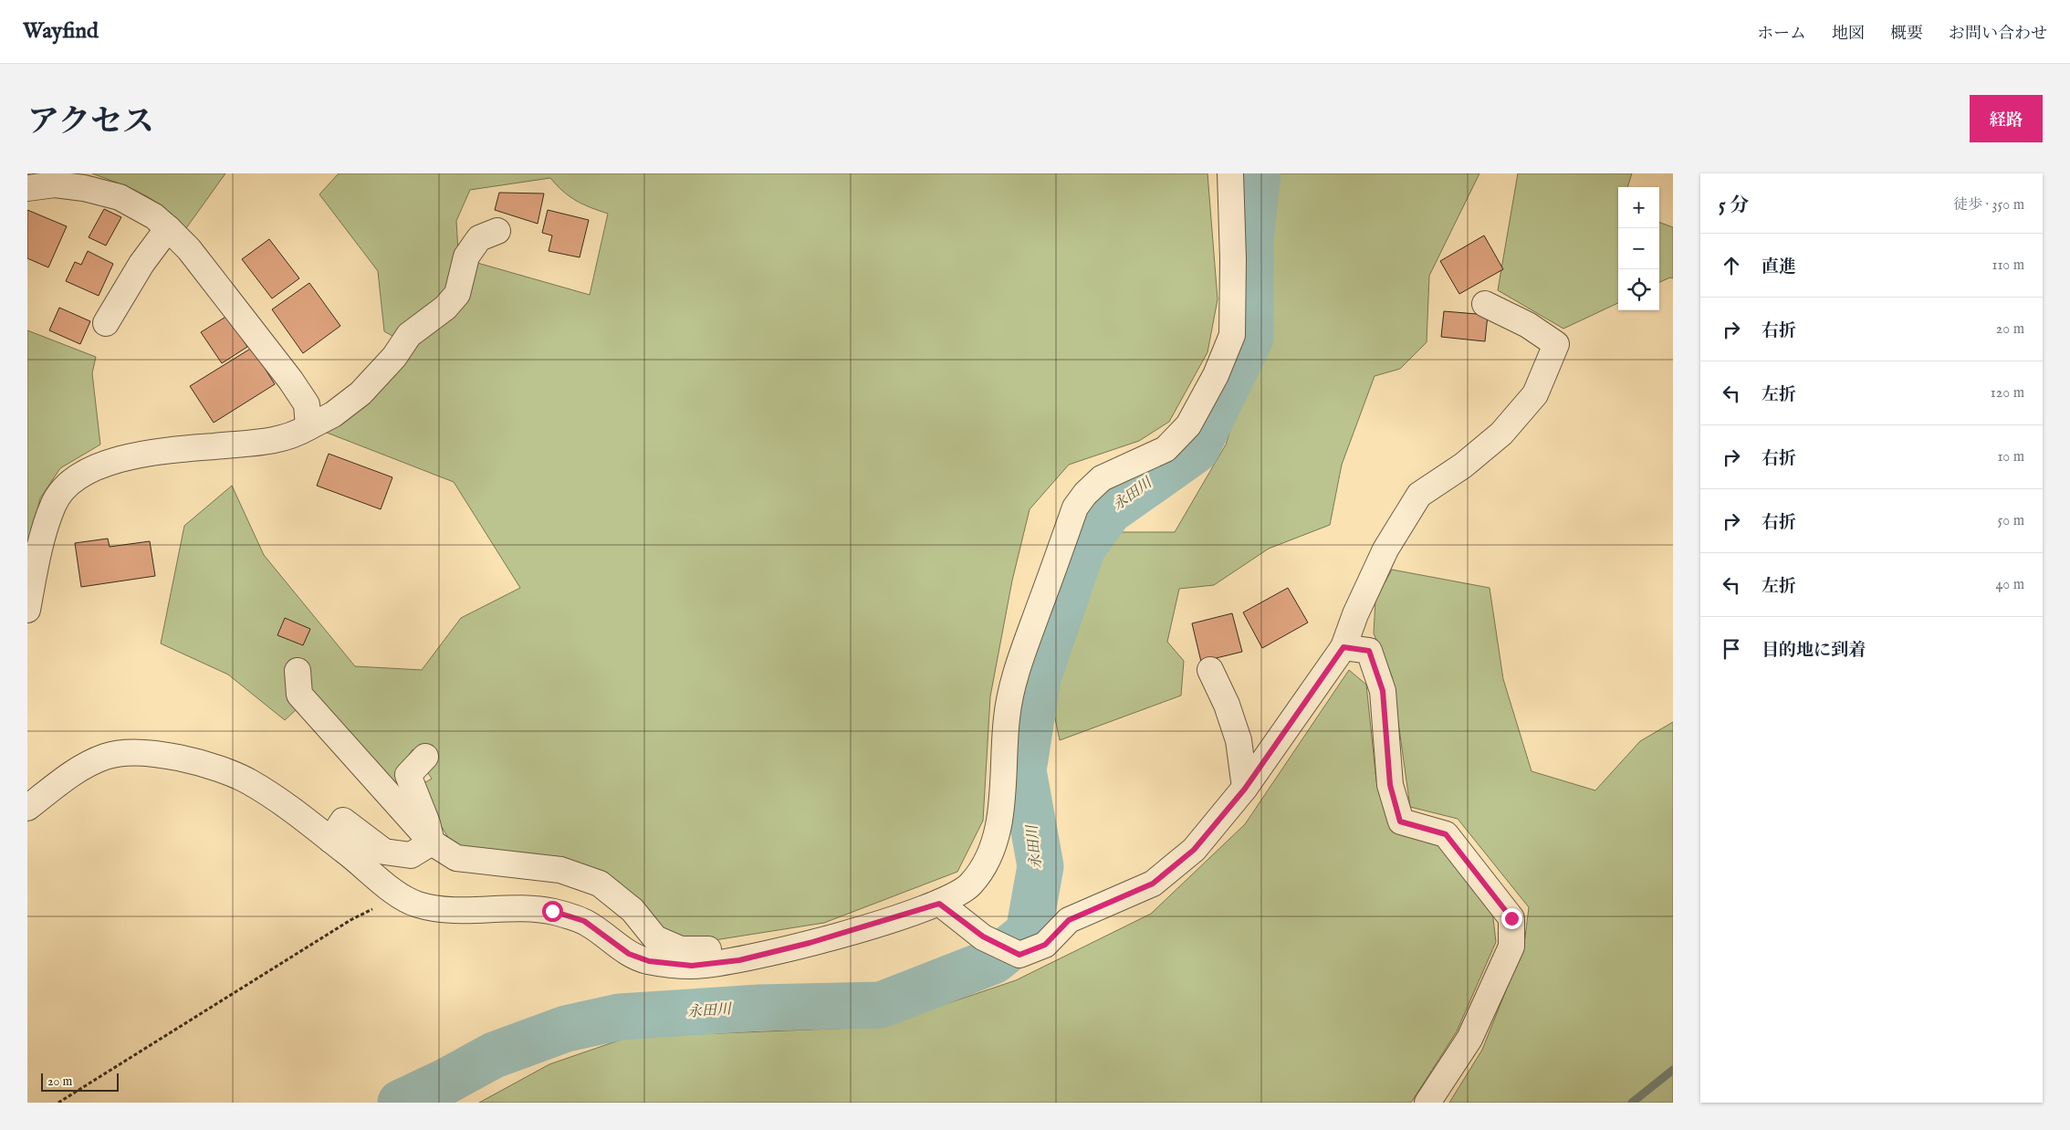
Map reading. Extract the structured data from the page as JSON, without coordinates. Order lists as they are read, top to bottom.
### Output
{
  "water": ["永田川"],
  "scale_bar": "20 m",
  "page": {
    "header": "Wayfind",
    "nav": [
      "ホーム",
      "地図",
      "概要",
      "お問い合わせ"
    ],
    "title": "アクセス",
    "buttons": "経路",
    "heading": ["5 分", "徒歩 · 350 m"],
    "map_buttons": ["+", "−"],
    "list": [
      ["直進", "110 m"],
      ["右折", "20 m"],
      ["左折", "120 m"],
      ["右折", "10 m"],
      ["右折", "50 m"],
      ["左折", "40 m"],
      "目的地に到着"
    ],
    "scale": "20 m"
  }
}
